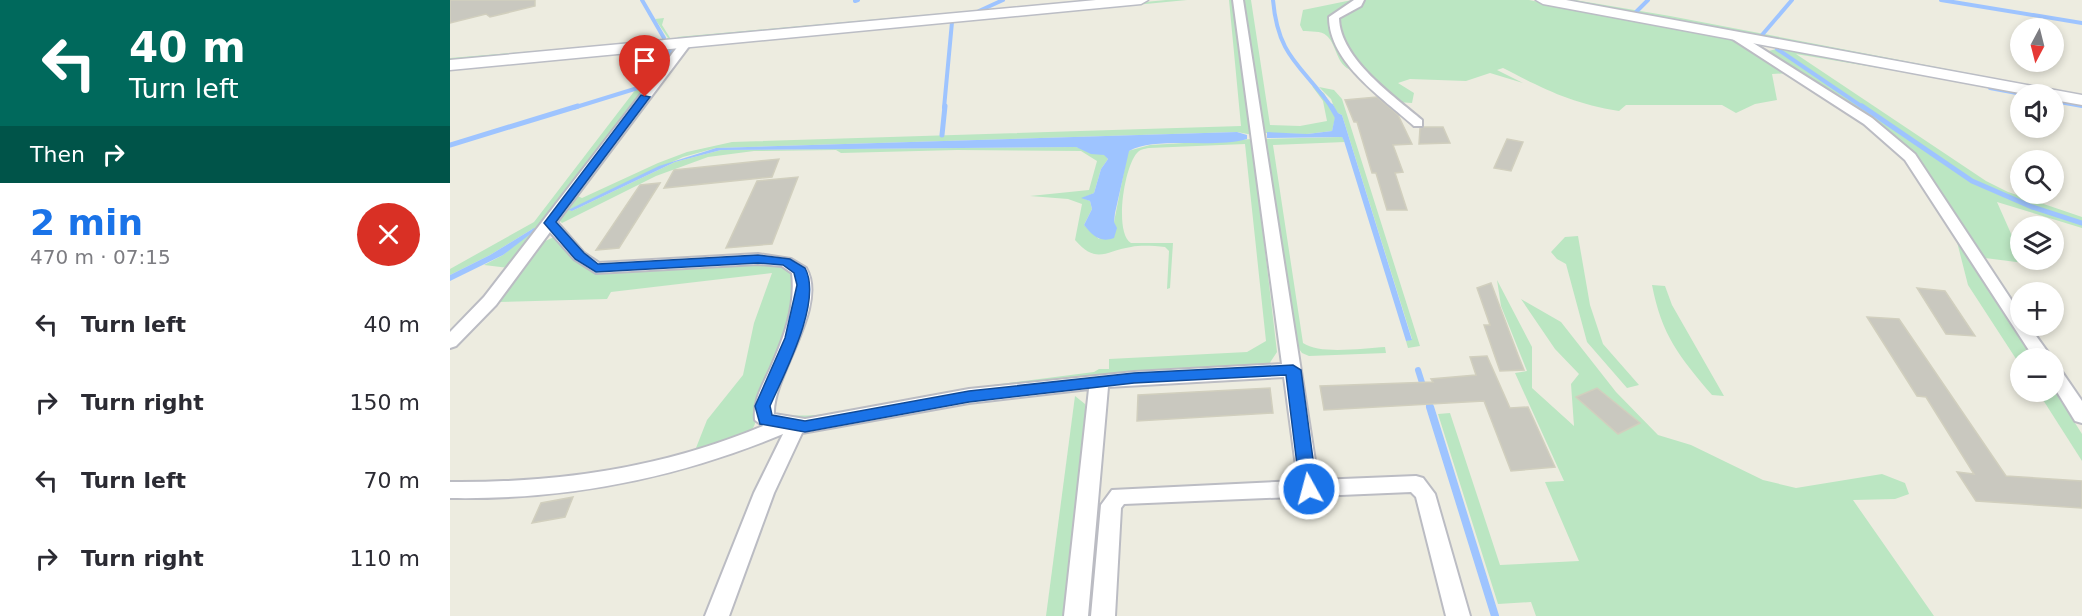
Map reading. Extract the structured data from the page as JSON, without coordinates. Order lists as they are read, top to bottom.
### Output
{
  "north": "bottom",
  "page": {
    "turn": ["40 m", "Turn left"],
    "map_buttons": ["+", "−"],
    "then": "Then",
    "heading": ["2 min", "470 m · 07:15"],
    "list": [
      {
        "name": "Turn left",
        "value": "40 m"
      },
      {
        "name": "Turn right",
        "value": "150 m"
      },
      {
        "name": "Turn left",
        "value": "70 m"
      },
      {
        "name": "Turn right",
        "value": "110 m"
      }
    ]
  }
}
